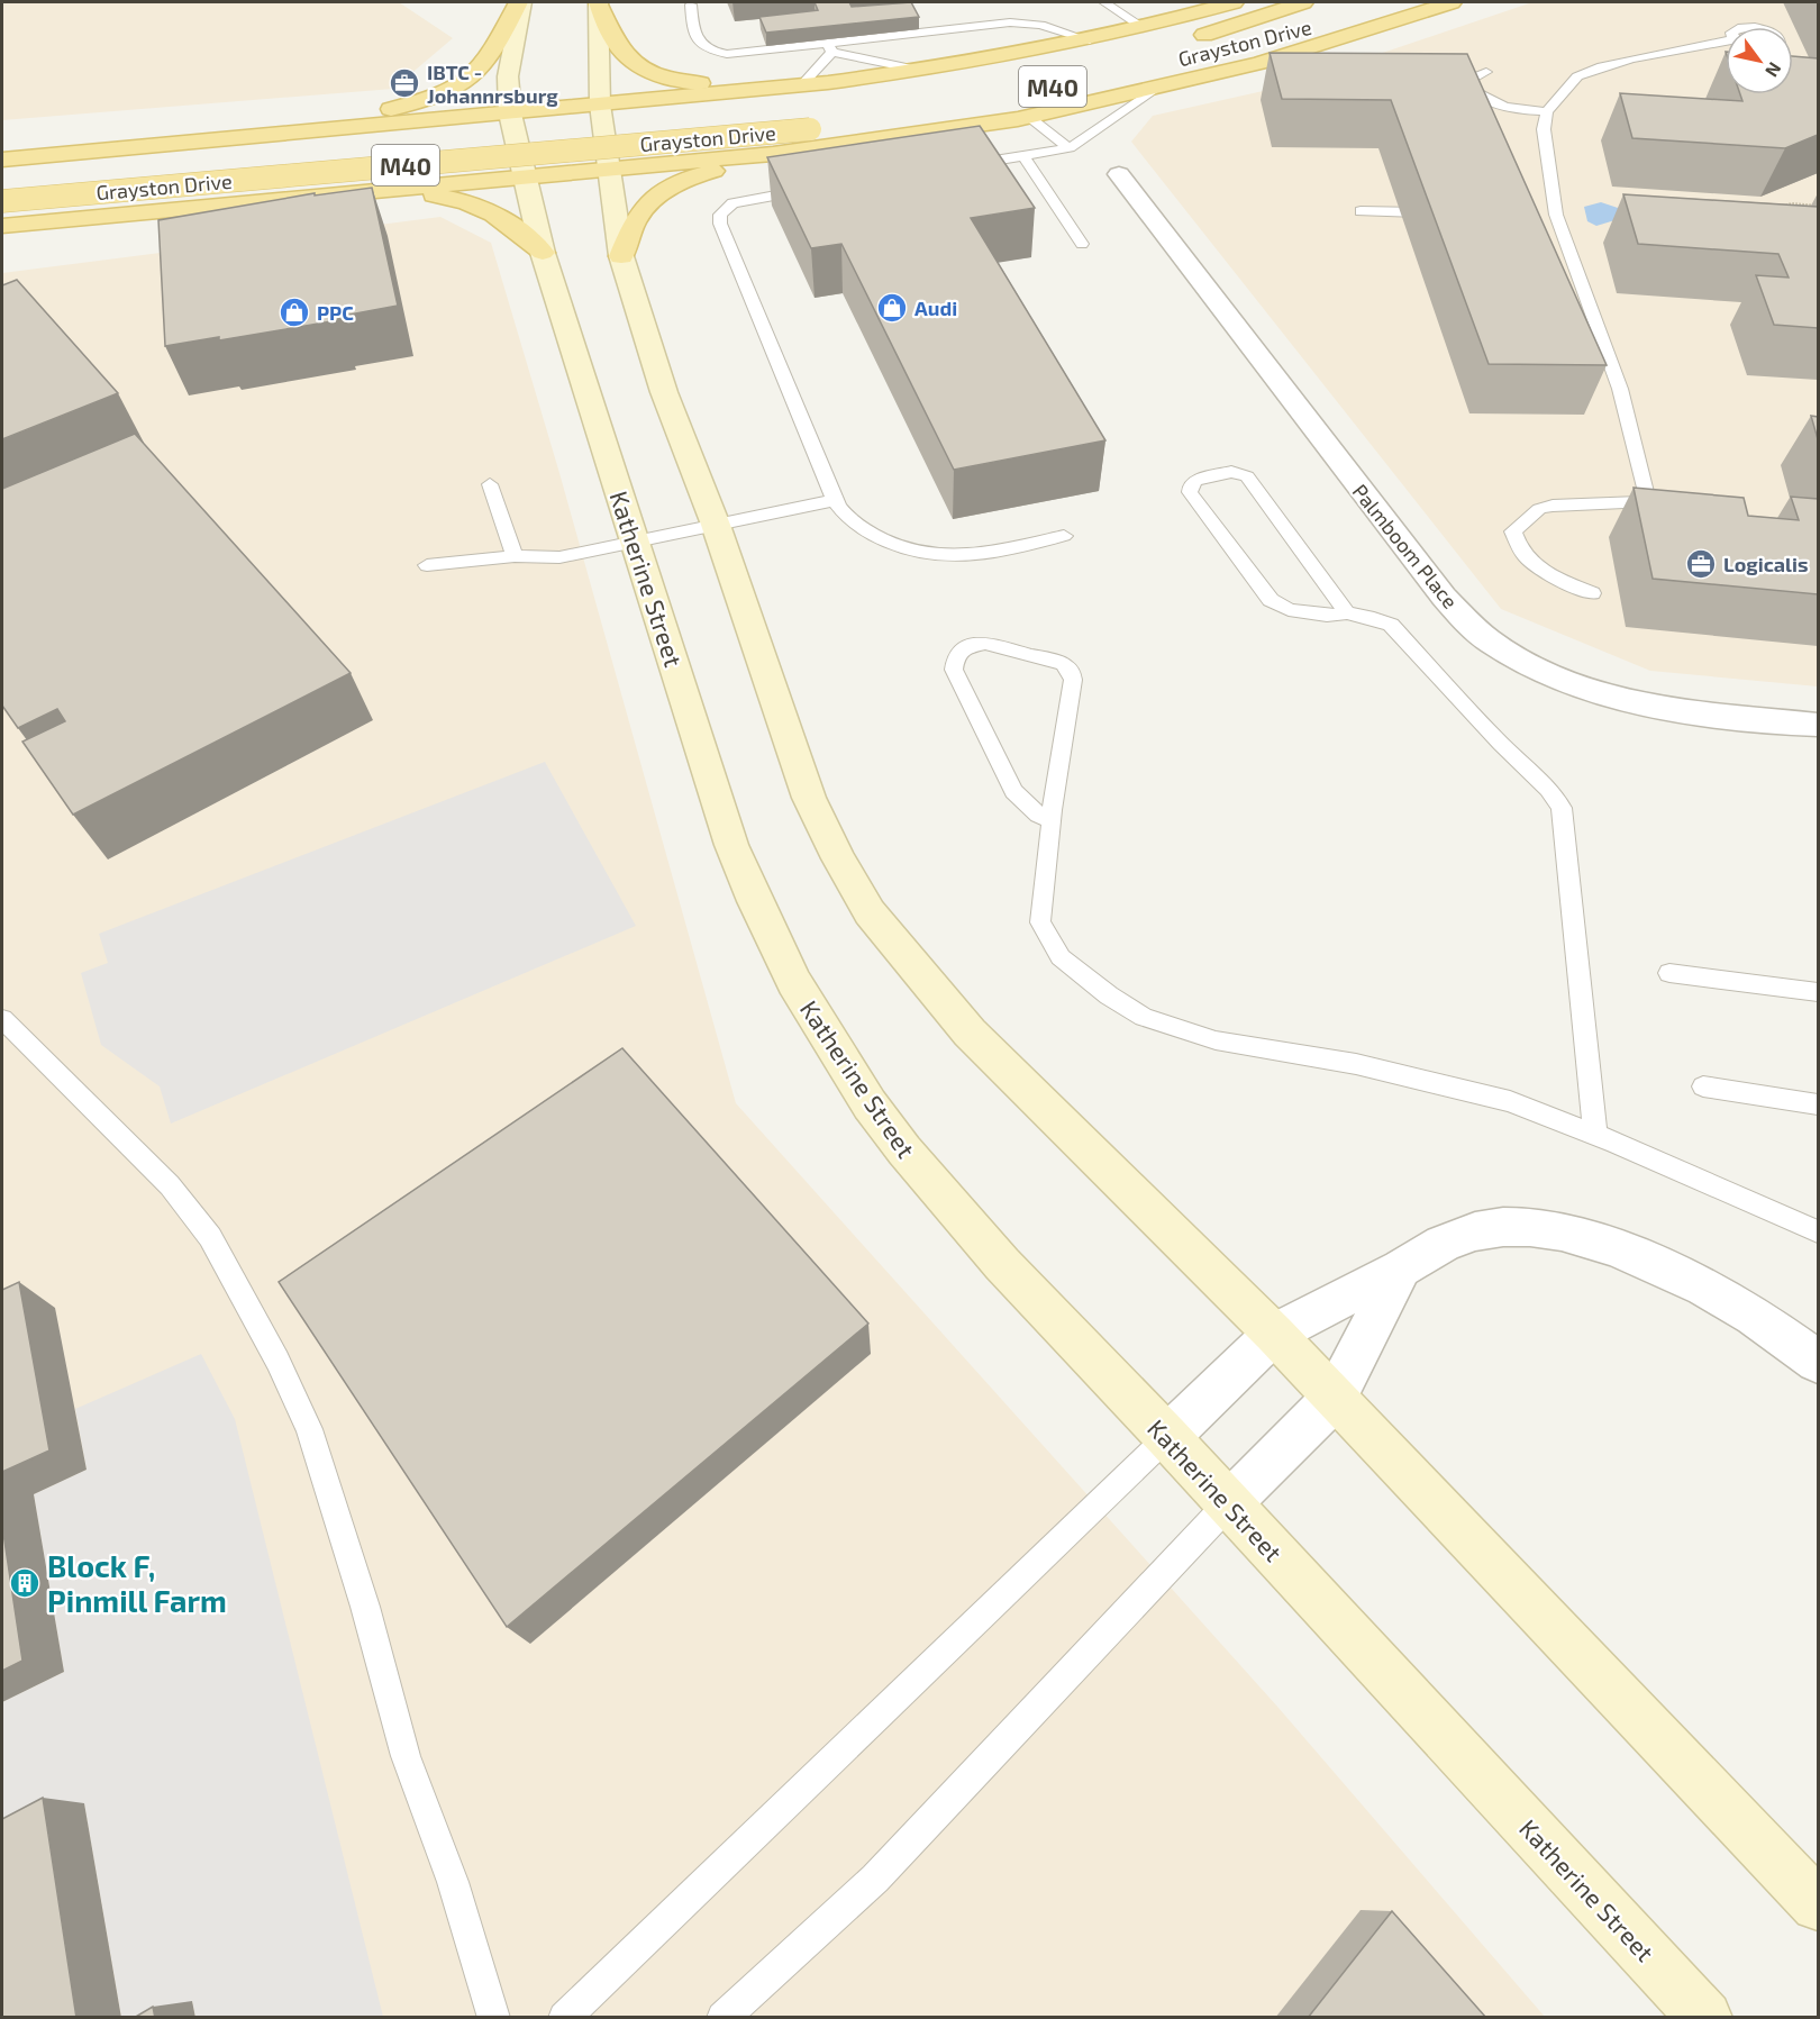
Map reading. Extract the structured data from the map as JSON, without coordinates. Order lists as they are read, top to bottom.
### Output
{
  "streets": {
    "main road": ["Grayston Drive", "M40", "Katherine Street"],
    "street": ["Palmboom Place"]
  },
  "places": {
    "office": ["IBTC - Johannrsburg", "Logicalis"],
    "shop": ["Audi", "PPC"],
    "building": ["Block F, Pinmill Farm"]
  },
  "north": "bottom right"
}
